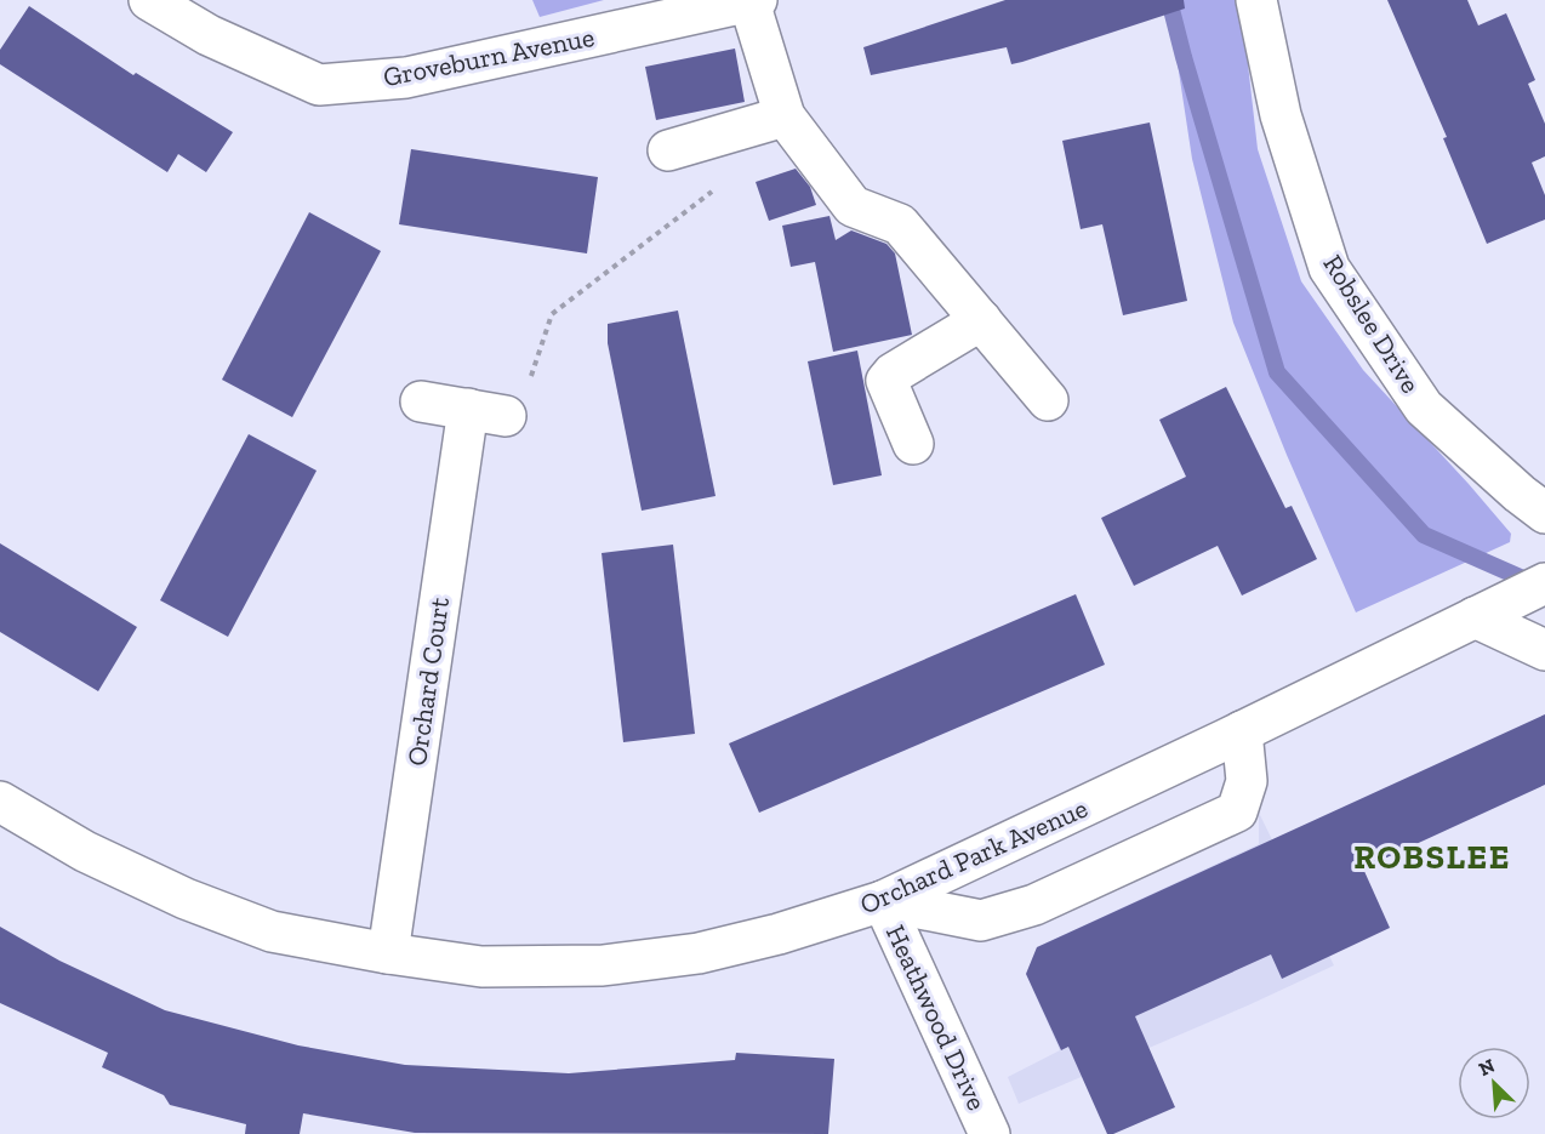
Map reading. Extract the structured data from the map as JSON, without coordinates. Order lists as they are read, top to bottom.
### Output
{
  "streets": {
    "street": [
      "Groveburn Avenue",
      "Robslee Drive",
      "Orchard Court",
      "Orchard Park Avenue",
      "Heathwood Drive"
    ]
  },
  "crossings": [
    ["Orchard Court", "Orchard Park Avenue"],
    ["Orchard Park Avenue", "Heathwood Drive"]
  ],
  "districts": ["ROBSLEE"],
  "north": "top left"
}
